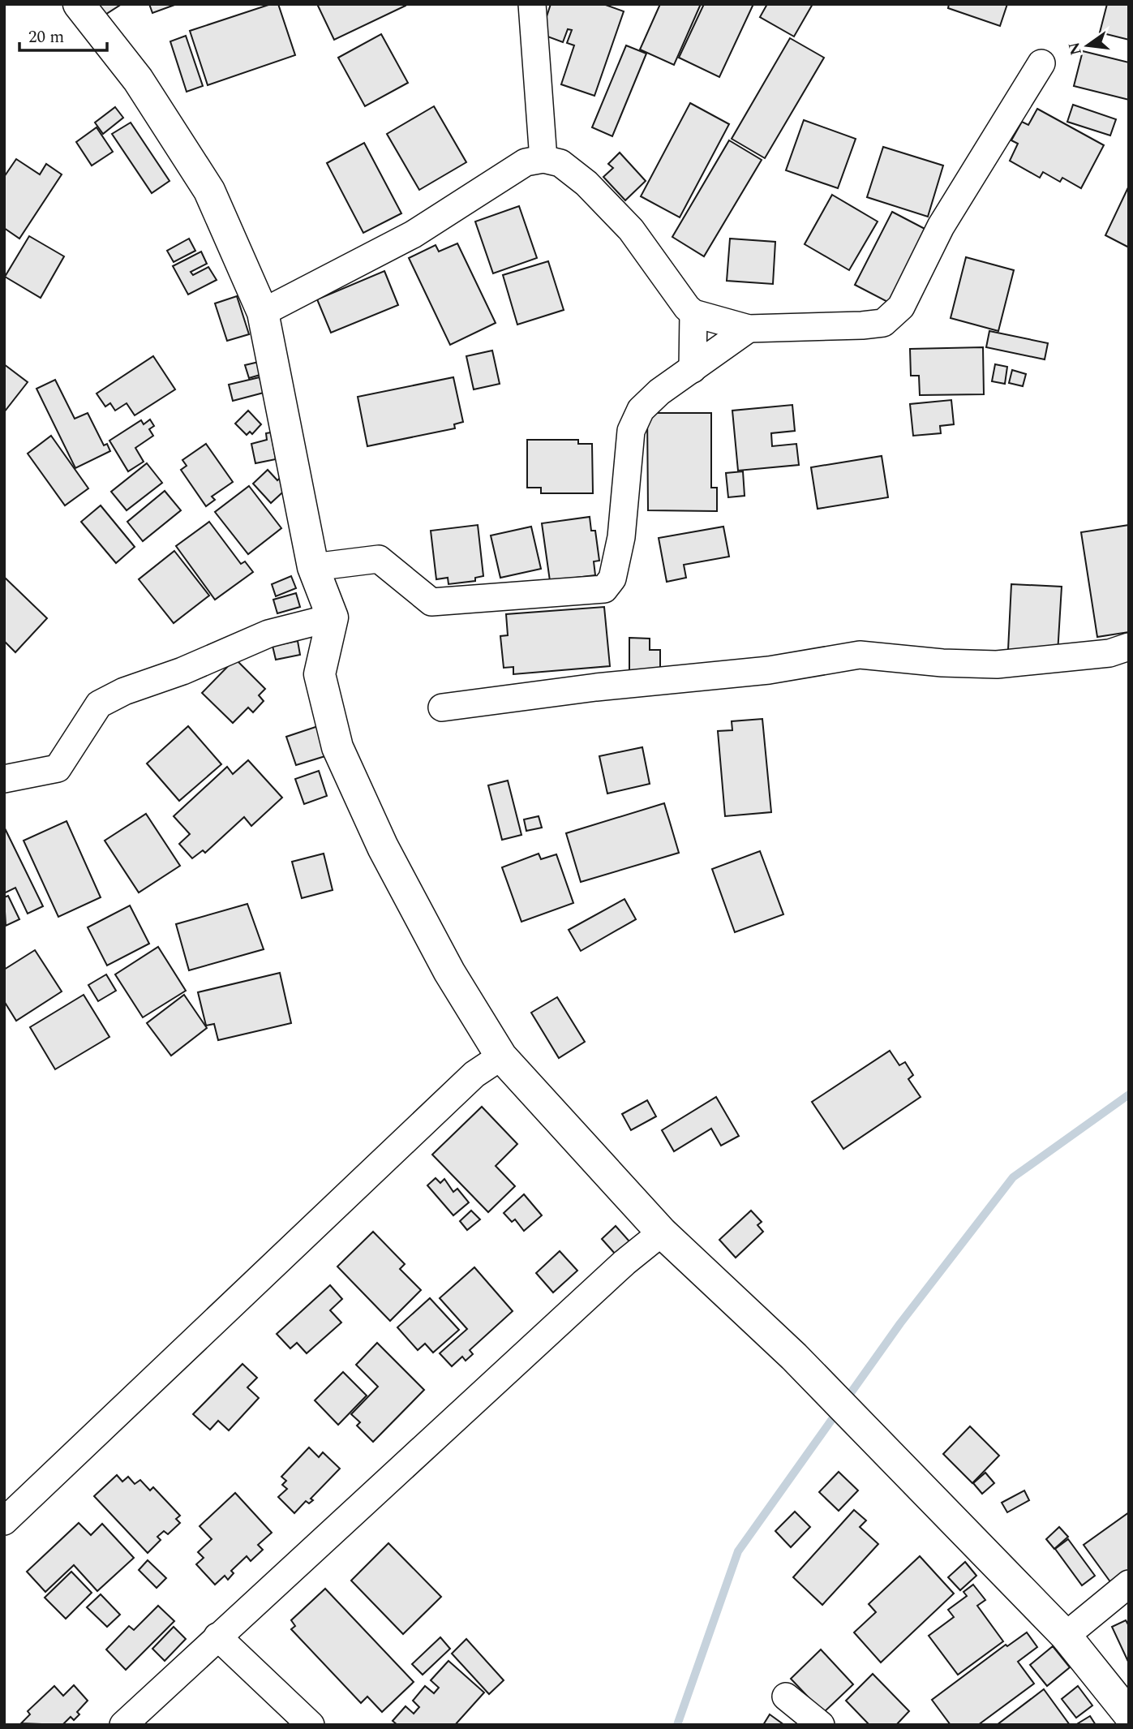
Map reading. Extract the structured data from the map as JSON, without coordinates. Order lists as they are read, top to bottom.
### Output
{
  "scale_bar": "20 m",
  "north": "left"
}
